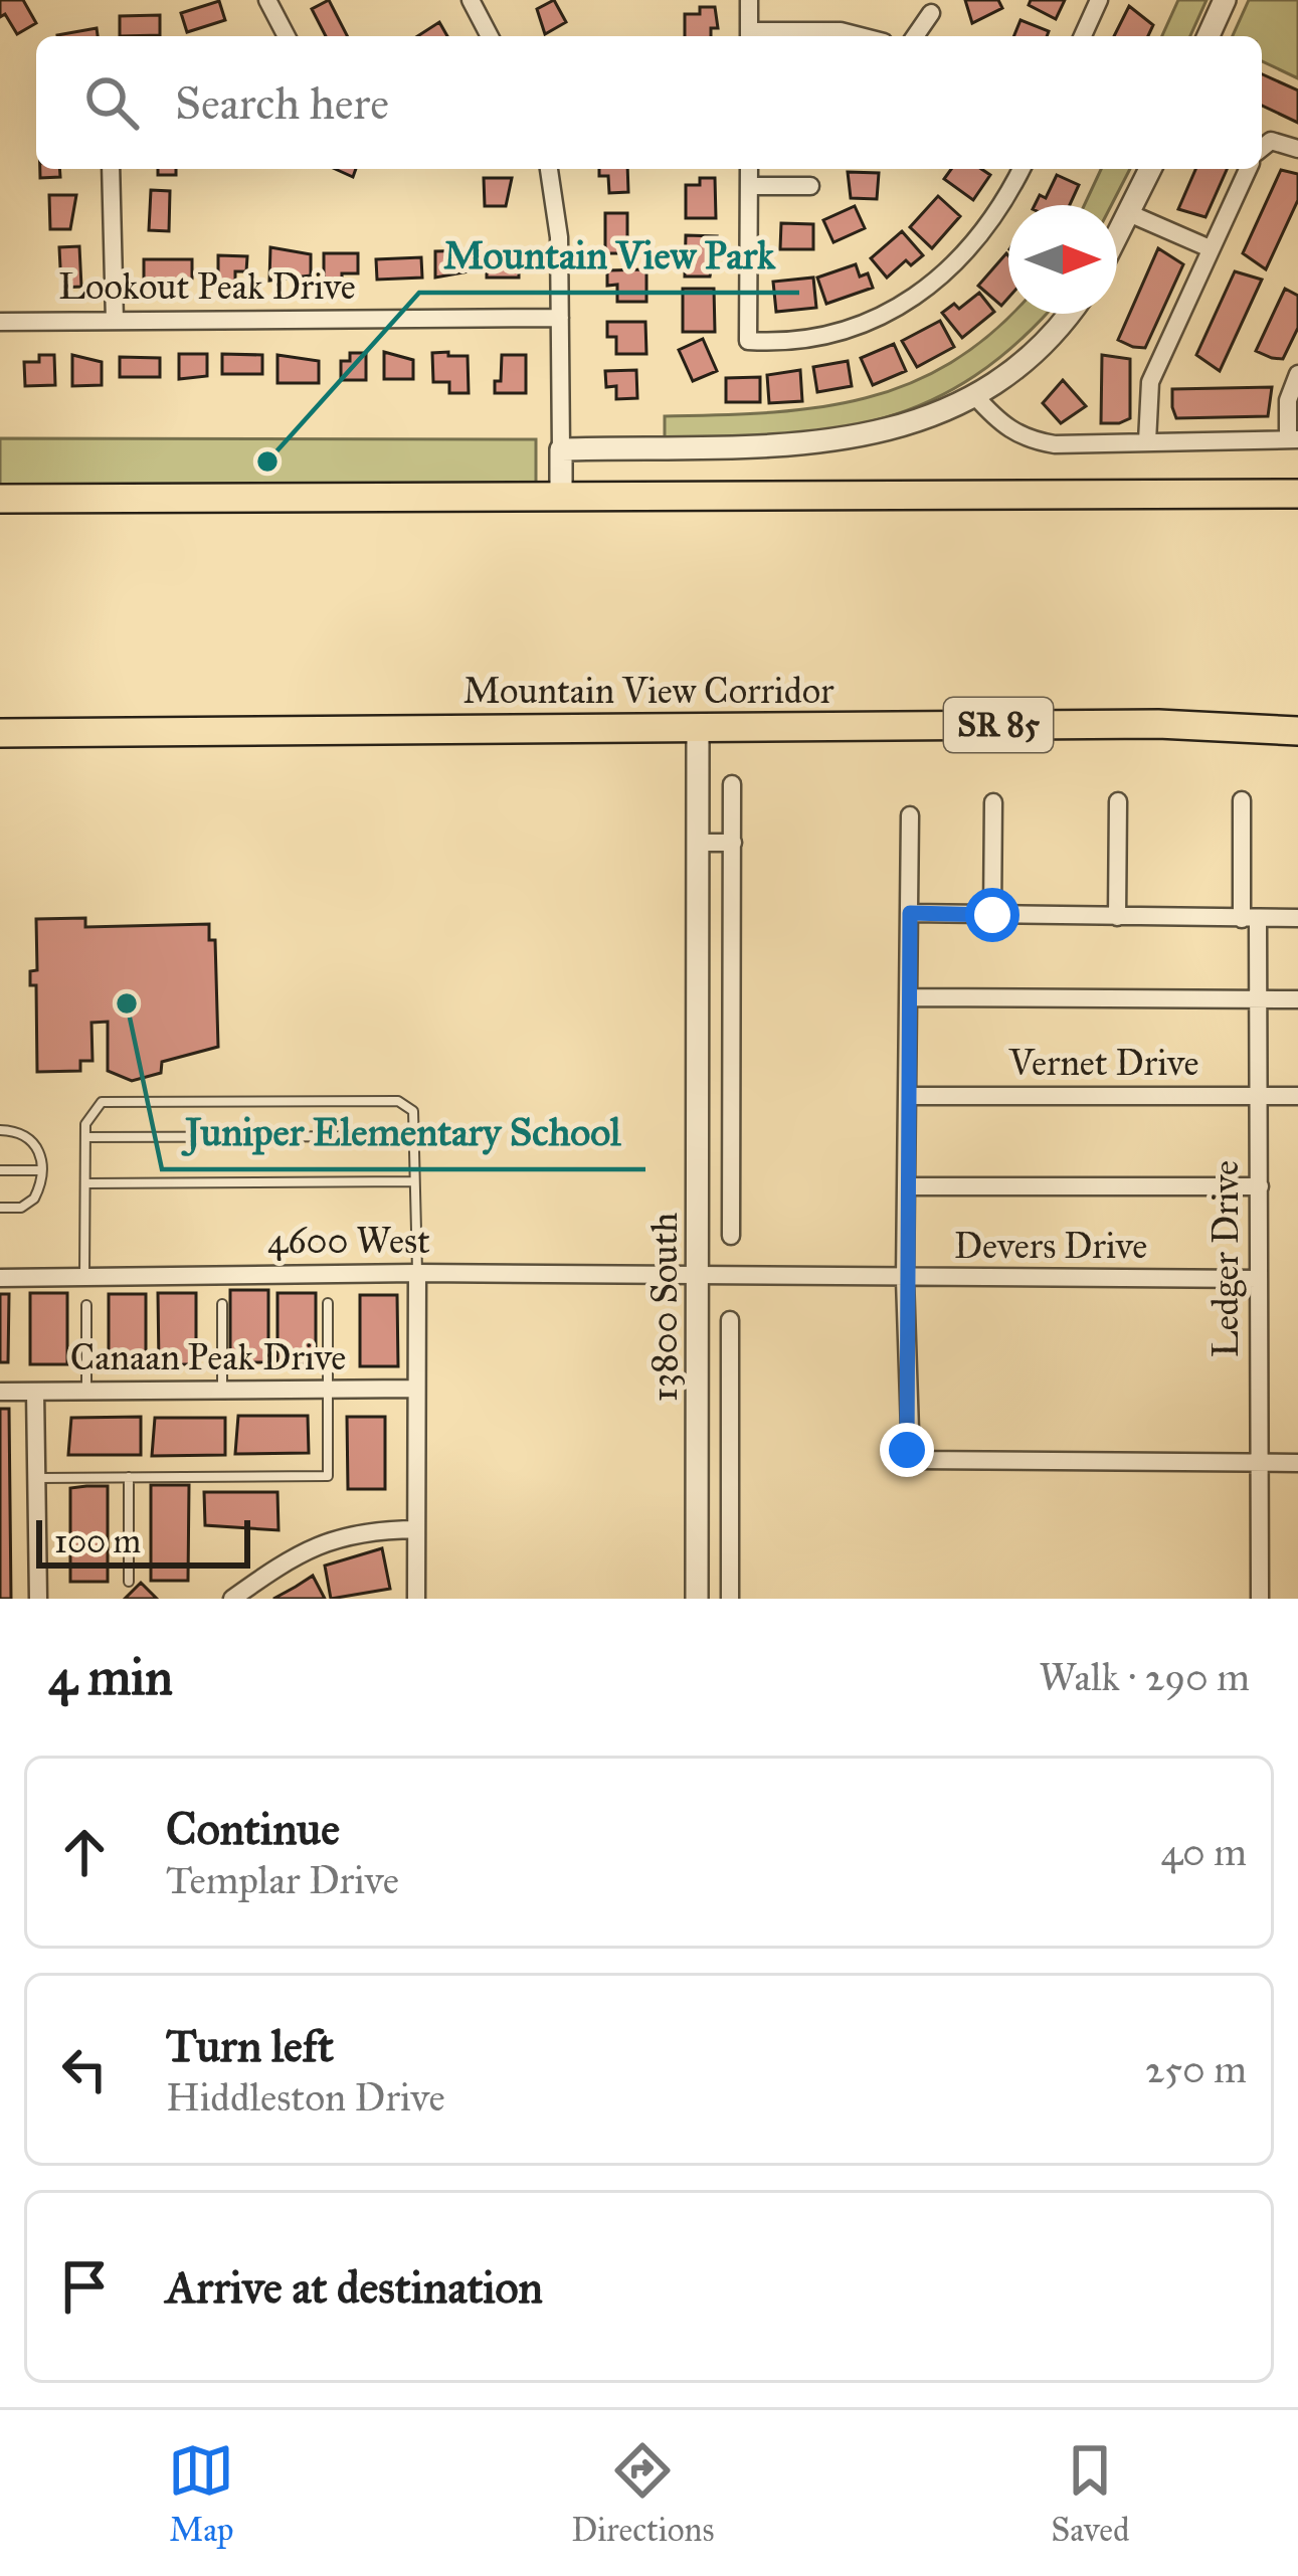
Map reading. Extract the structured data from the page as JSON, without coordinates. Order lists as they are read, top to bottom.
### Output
{
  "streets": {
    "highway": ["Mountain View Corridor", "SR 85"],
    "street": [
      "Lookout Peak Drive",
      "Vernet Drive",
      "4600 West",
      "Devers Drive",
      "Ledger Drive",
      "13800 South",
      "Canaan Peak Drive"
    ]
  },
  "crossings": [
    ["Mountain View Corridor", "13800 South"],
    ["Vernet Drive", "Ledger Drive"],
    ["4600 West", "Devers Drive"],
    ["4600 West", "13800 South"],
    ["Devers Drive", "Ledger Drive"],
    ["Devers Drive", "13800 South"]
  ],
  "places": ["Mountain View Park", "Juniper Elementary School"],
  "scale_bar": "100 m",
  "north": "right",
  "page": {
    "search": "Search here",
    "scale": "100 m",
    "heading": ["4 min", "Walk · 290 m"],
    "list": [
      ["Continue", "Templar Drive", "40 m"],
      ["Turn left", "Hiddleston Drive", "250 m"],
      "Arrive at destination"
    ],
    "nav": ["Map", "Directions", "Saved"]
  }
}
